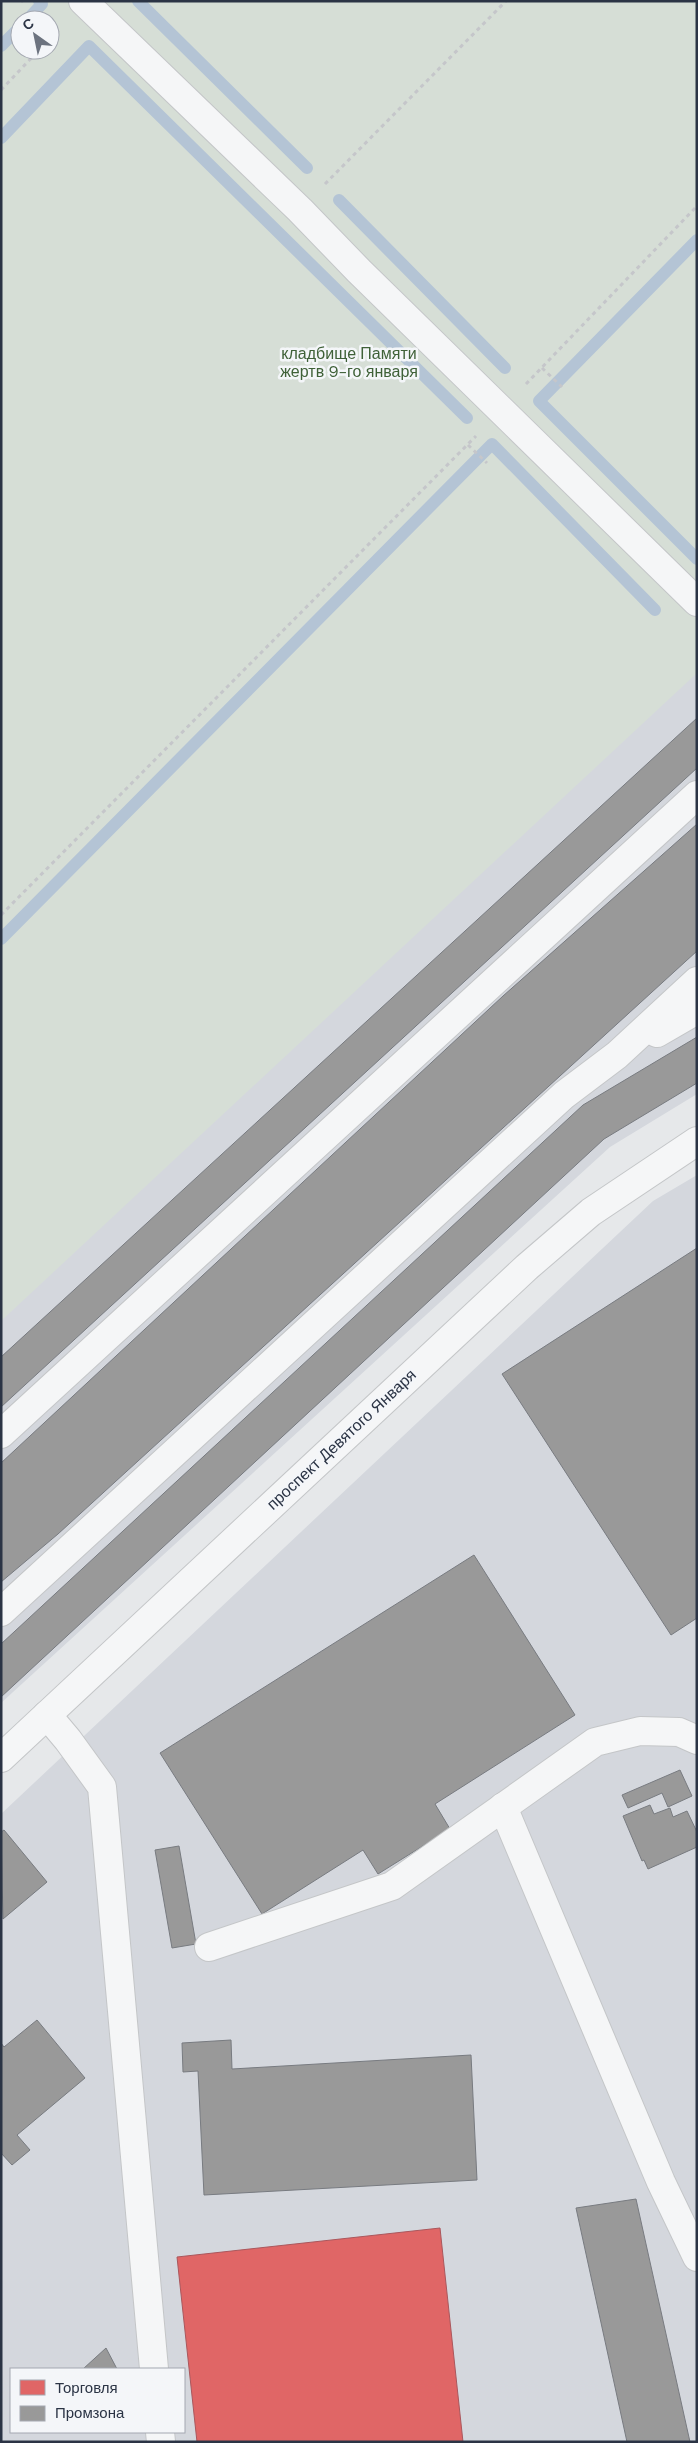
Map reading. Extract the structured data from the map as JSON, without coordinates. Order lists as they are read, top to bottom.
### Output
{
  "streets": {
    "street": ["проспект Девятого Января"]
  },
  "parks": ["кладбище Памяти жертв 9-го января"],
  "legend": ["Торговля", "Промзона"],
  "north": "top left"
}
